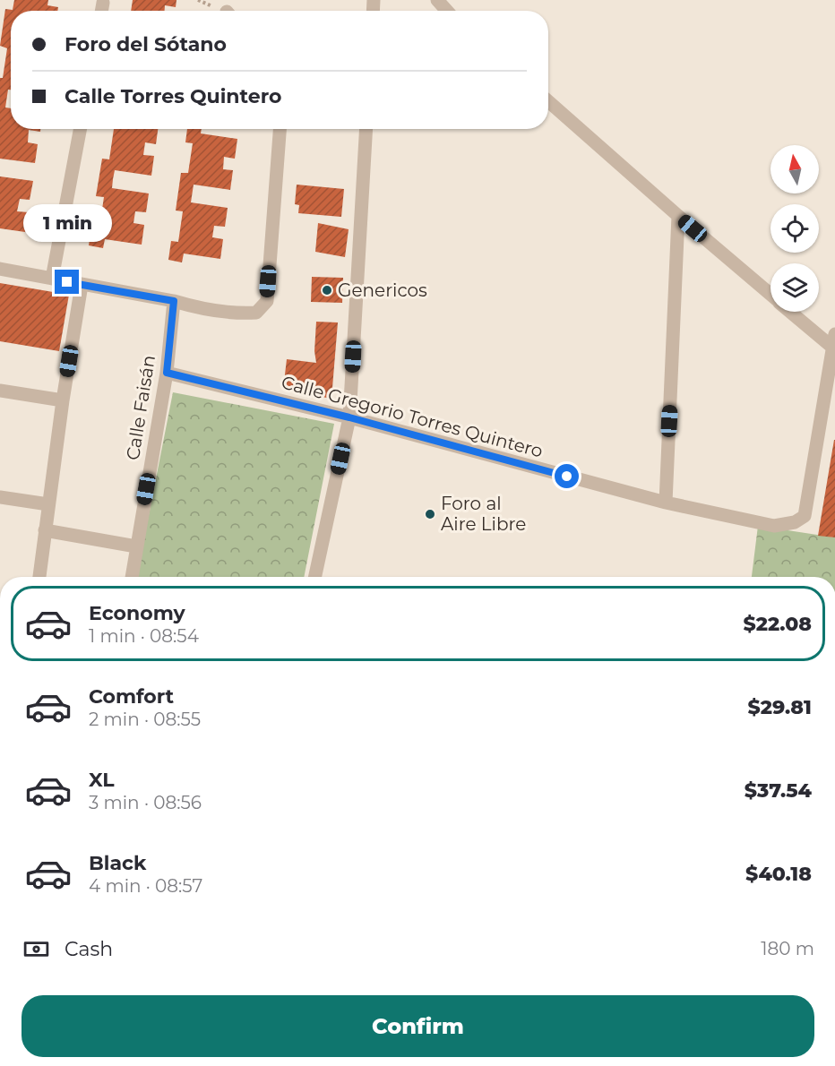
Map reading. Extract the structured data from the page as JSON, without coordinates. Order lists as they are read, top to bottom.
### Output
{
  "streets": {
    "street": ["Calle Faisán", "Calle Gregorio Torres Quintero"]
  },
  "crossings": [
    ["Calle Faisán", "Calle Gregorio Torres Quintero"]
  ],
  "places": ["Genericos", "Foro al Aire Libre"],
  "north": "top",
  "page": {
    "banner": ["Foro del Sótano", "Calle Torres Quintero"],
    "bubble": "1 min",
    "list": [
      {
        "name": "Economy",
        "note": "1 min · 08:54",
        "value": "$22.08"
      },
      {
        "name": "Comfort",
        "note": "2 min · 08:55",
        "value": "$29.81"
      },
      {
        "name": "XL",
        "note": "3 min · 08:56",
        "value": "$37.54"
      },
      {
        "name": "Black",
        "note": "4 min · 08:57",
        "value": "$40.18"
      }
    ],
    "pay": ["Cash", "180 m"],
    "buttons": "Confirm"
  }
}
